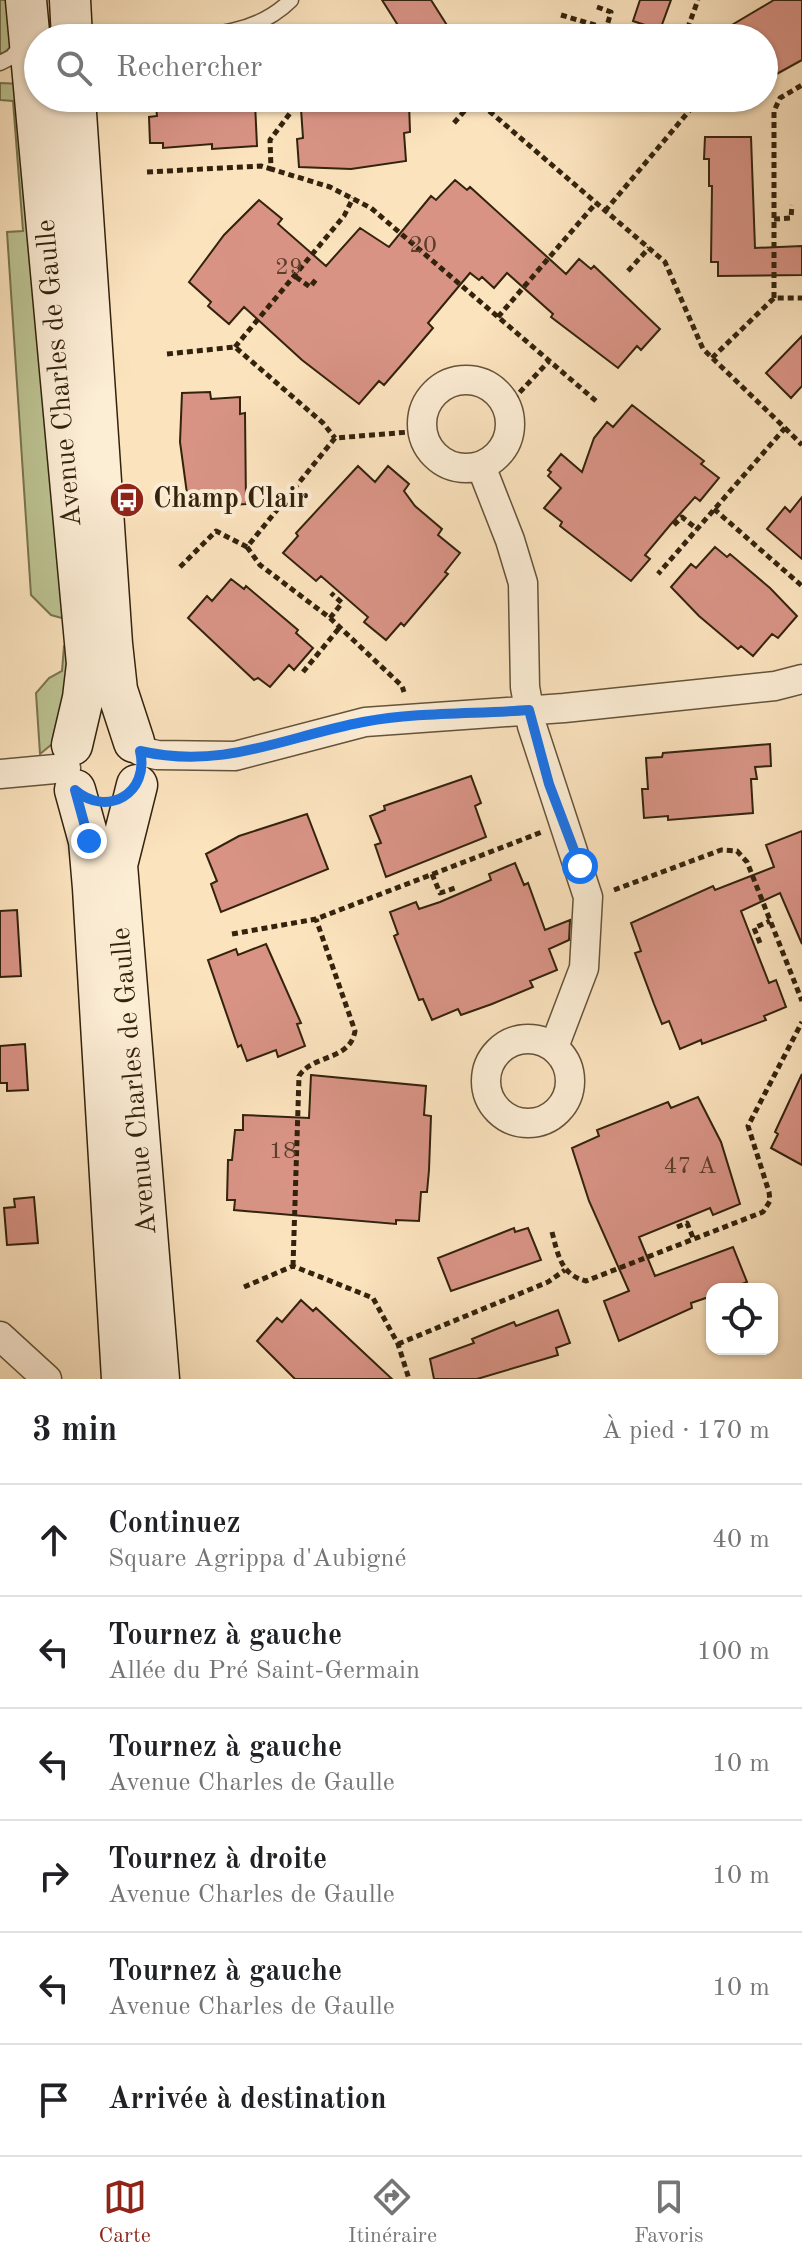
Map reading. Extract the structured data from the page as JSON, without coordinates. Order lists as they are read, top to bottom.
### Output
{
  "streets": {
    "main road": ["Avenue Charles de Gaulle"]
  },
  "places": {
    "bus stop": ["Champ Clair"]
  },
  "house_numbers": [
    "20",
    "29",
    "18",
    "47 A"
  ],
  "page": {
    "search": "Rechercher",
    "heading": ["3 min", "À pied · 170 m"],
    "list": [
      ["Continuez", "Square Agrippa d'Aubigné", "40 m"],
      ["Tournez à gauche", "Allée du Pré Saint-Germain", "100 m"],
      ["Tournez à gauche", "Avenue Charles de Gaulle", "10 m"],
      ["Tournez à droite", "Avenue Charles de Gaulle", "10 m"],
      ["Tournez à gauche", "Avenue Charles de Gaulle", "10 m"],
      "Arrivée à destination"
    ],
    "nav": ["Carte", "Itinéraire", "Favoris"]
  }
}
